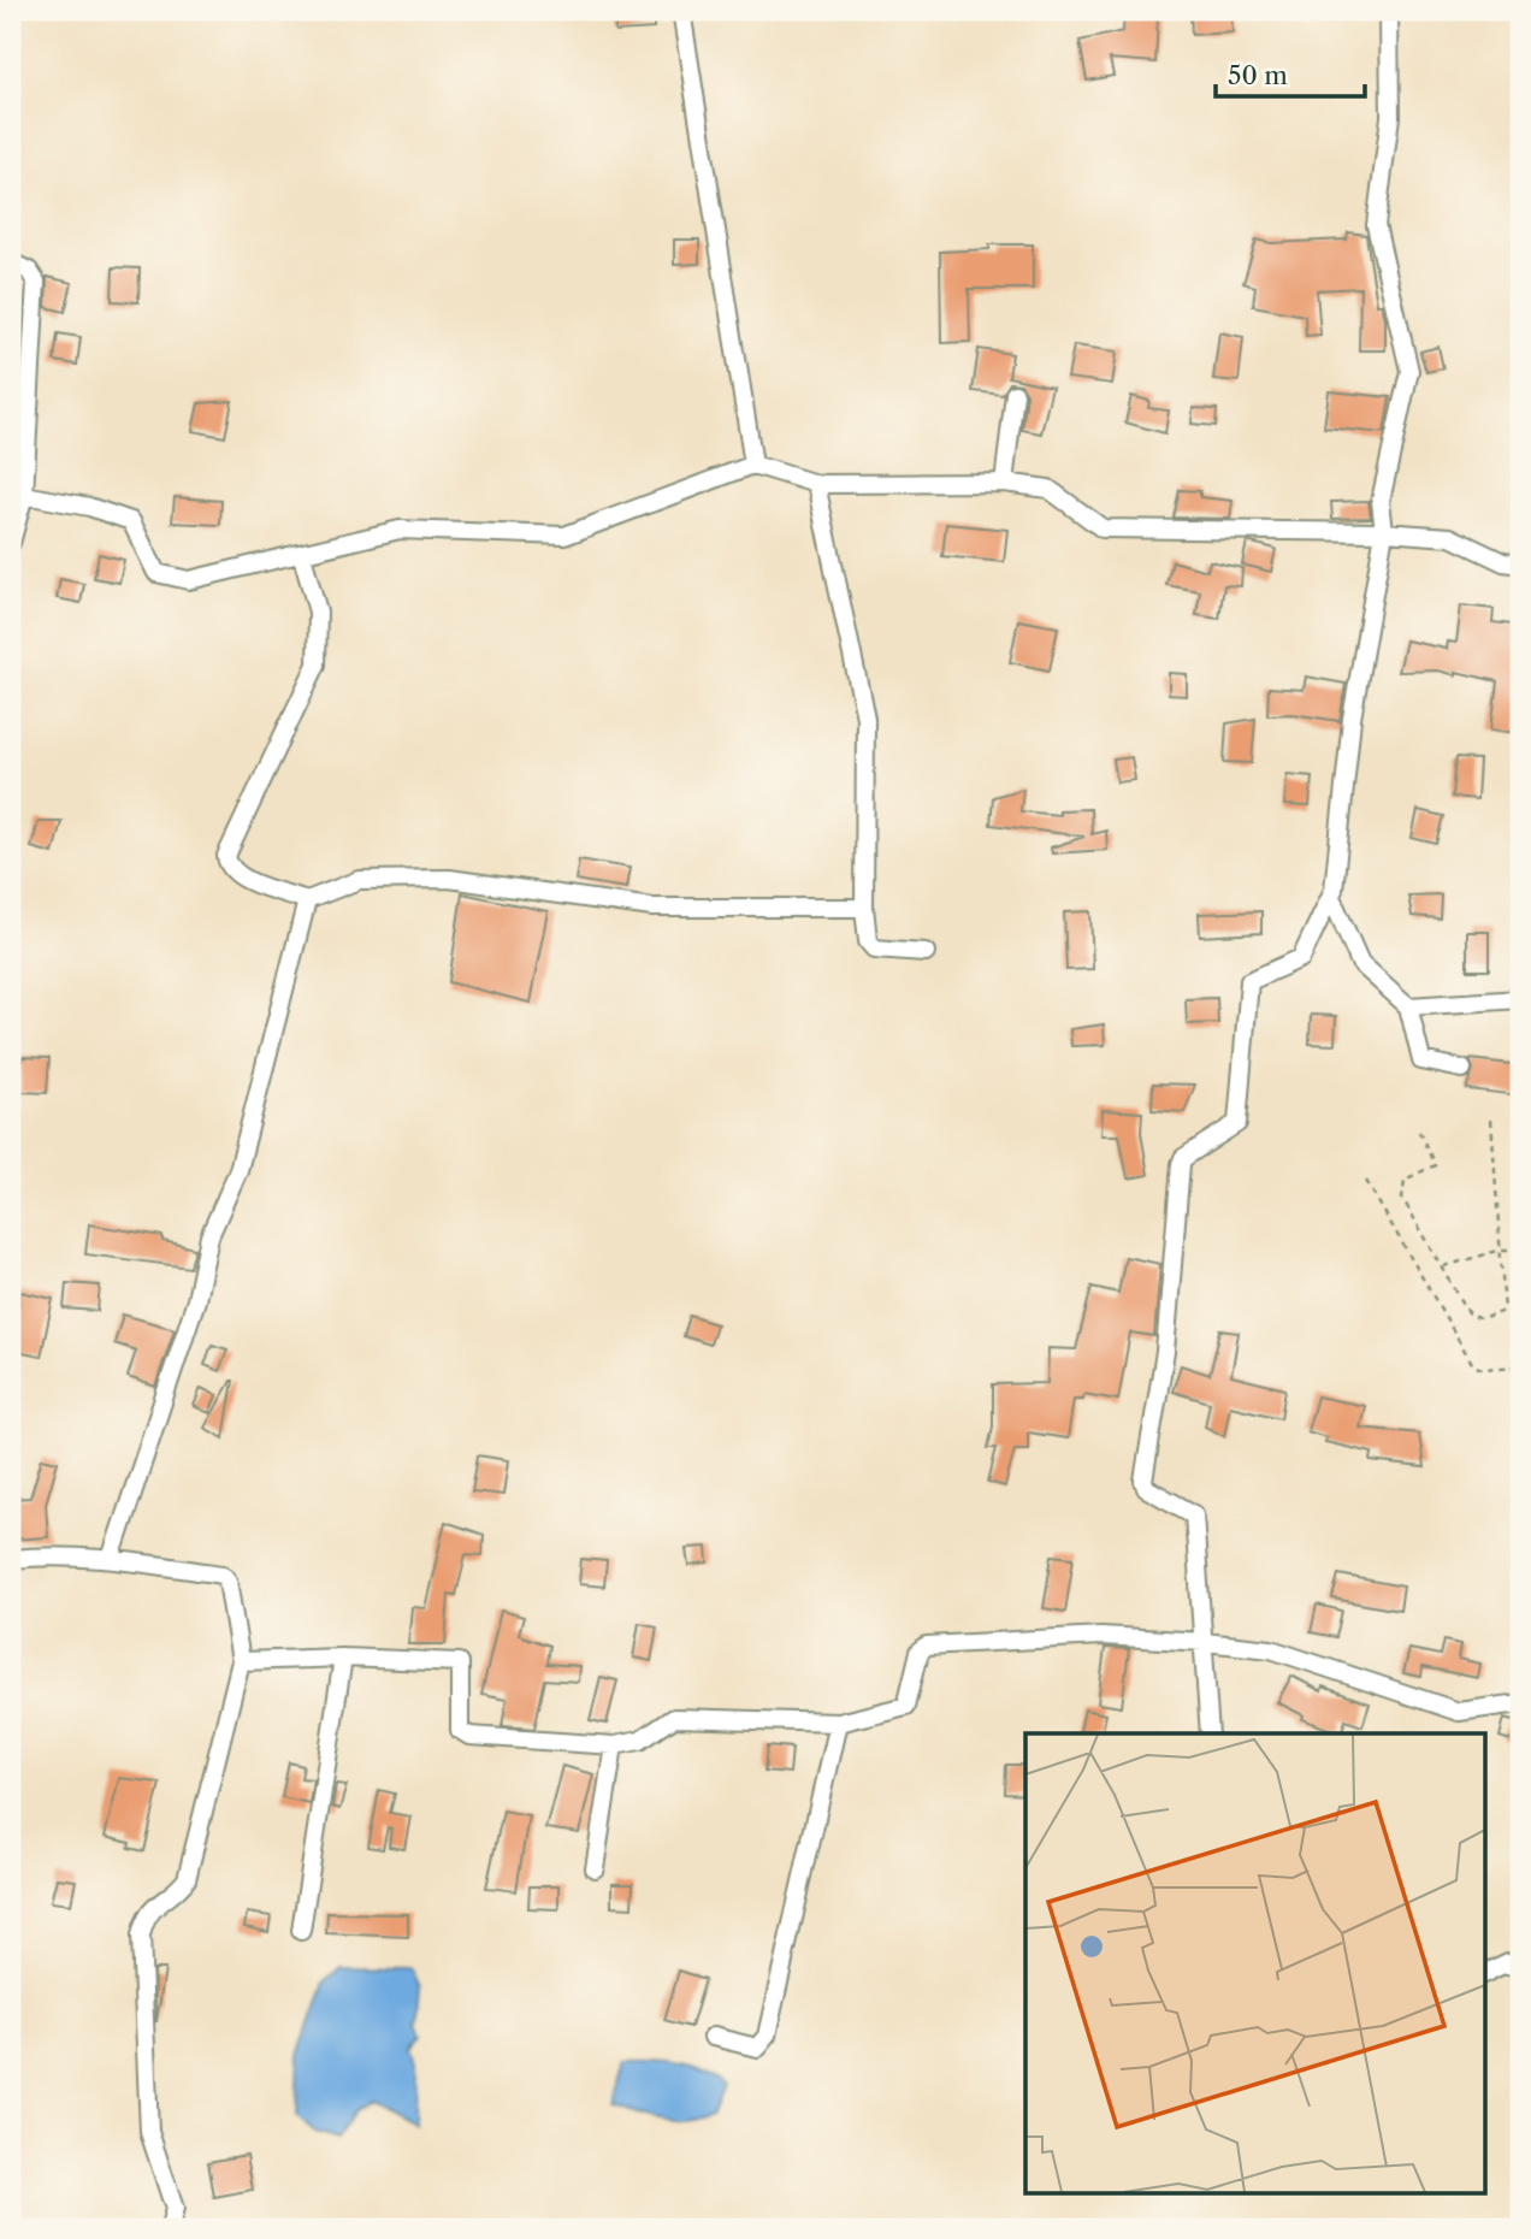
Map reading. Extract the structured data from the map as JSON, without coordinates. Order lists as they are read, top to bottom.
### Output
{
  "scale_bar": "50 m"
}
